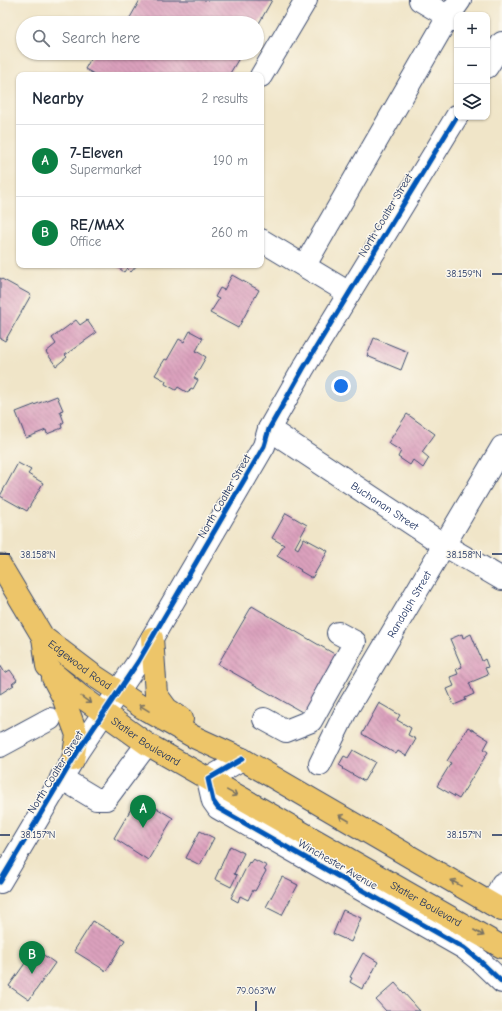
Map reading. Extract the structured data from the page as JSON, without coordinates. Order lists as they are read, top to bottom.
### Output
{
  "streets": {
    "main road": ["Edgewood Road", "Statler Boulevard"],
    "street": [
      "North Coalter Street",
      "Buchanan Street",
      "Randolph Street",
      "Winchester Avenue"
    ]
  },
  "crossings": [
    ["North Coalter Street", "Buchanan Street"],
    ["North Coalter Street", "Edgewood Road"],
    ["North Coalter Street", "Statler Boulevard"],
    ["Buchanan Street", "Randolph Street"],
    ["Edgewood Road", "Statler Boulevard"],
    ["Statler Boulevard", "Winchester Avenue"]
  ],
  "page": {
    "map_buttons": ["+", "−"],
    "search": "Search here",
    "heading": ["Nearby", "2 results"],
    "list": [
      {
        "mark": "A",
        "name": "7-Eleven",
        "note": "Supermarket",
        "value": "190 m"
      },
      {
        "mark": "B",
        "name": "RE/MAX",
        "note": "Office",
        "value": "260 m"
      }
    ],
    "pins": ["A", "B"]
  },
  "coordinates": [
    "38.159°N",
    "38.158°N",
    "38.157°N",
    "79.063°W"
  ]
}
